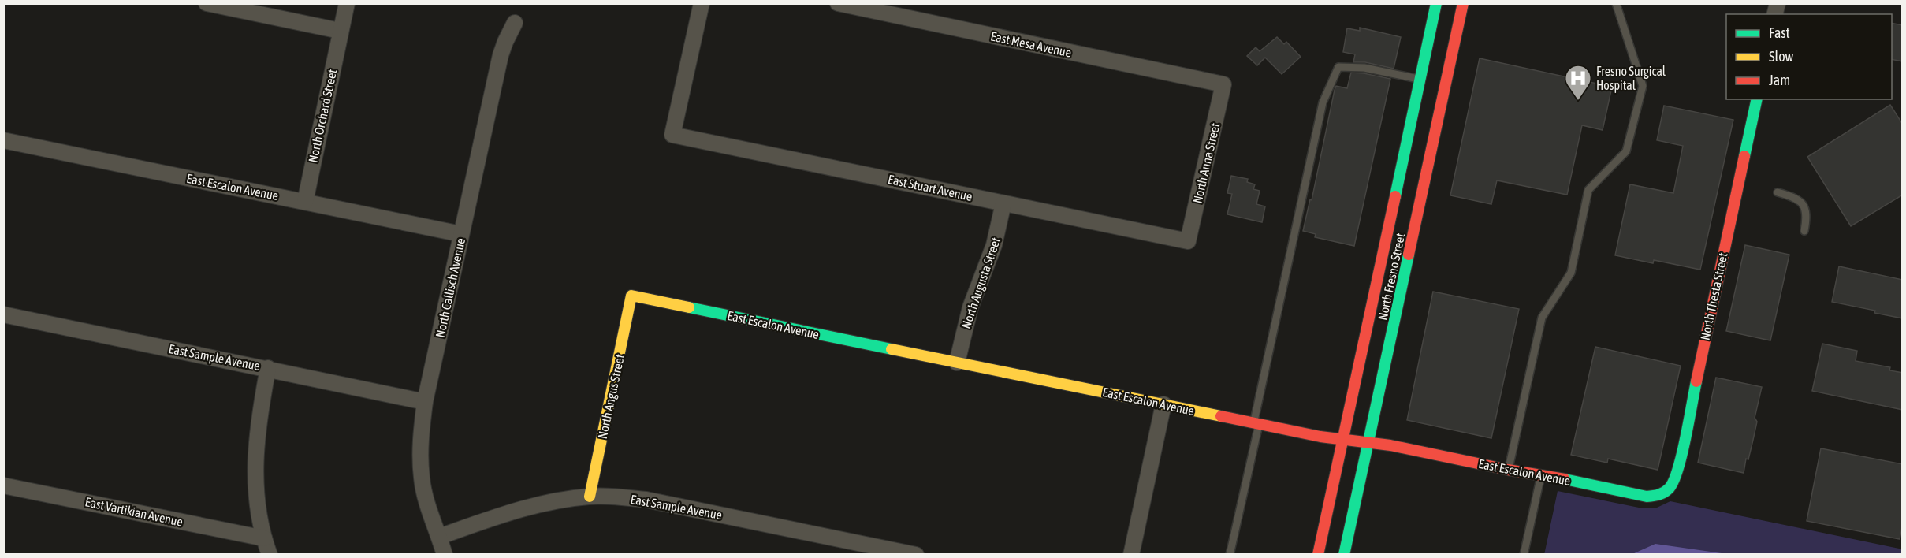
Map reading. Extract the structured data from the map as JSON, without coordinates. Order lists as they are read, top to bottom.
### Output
{
  "streets": {
    "street": [
      "East Mesa Avenue",
      "North Orchard Street",
      "North Anna Street",
      "East Escalon Avenue",
      "East Stuart Avenue",
      "North Fresno Street",
      "North Augusta Street",
      "North Callisch Avenue",
      "North Thesta Street",
      "East Sample Avenue",
      "North Angus Street",
      "East Vartikian Avenue"
    ]
  },
  "crossings": [
    ["East Mesa Avenue", "North Anna Street"],
    ["North Orchard Street", "East Escalon Avenue"],
    ["North Anna Street", "East Stuart Avenue"],
    ["East Escalon Avenue", "North Fresno Street"],
    ["East Escalon Avenue", "North Augusta Street"],
    ["East Escalon Avenue", "North Callisch Avenue"],
    ["East Escalon Avenue", "North Thesta Street"],
    ["East Escalon Avenue", "North Angus Street"],
    ["East Stuart Avenue", "North Augusta Street"],
    ["North Callisch Avenue", "East Sample Avenue"],
    ["East Sample Avenue", "North Angus Street"]
  ],
  "places": {
    "hospital": ["Fresno Surgical Hospital"]
  },
  "legend": ["Fast", "Slow", "Jam"]
}
